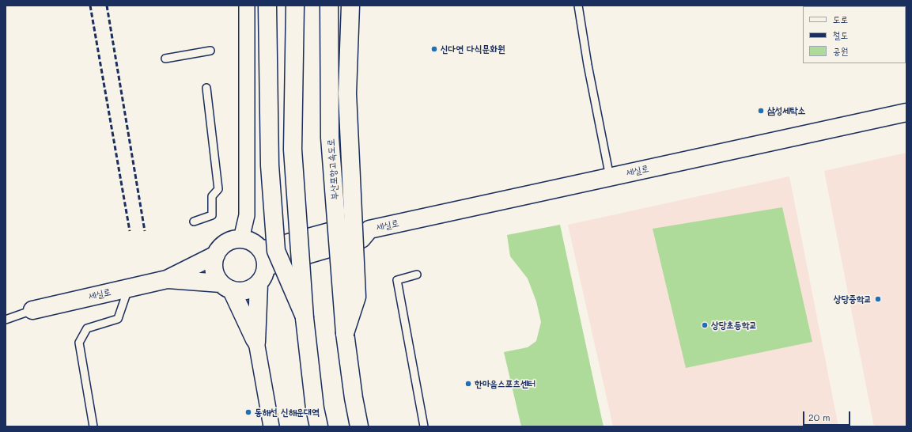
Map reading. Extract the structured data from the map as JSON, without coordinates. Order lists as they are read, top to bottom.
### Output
{
  "streets": {
    "main road": ["부산포항고속도로", "세실로"]
  },
  "places": [
    "신다연 다식문화원",
    "삼성세탁소",
    "상당중학교",
    "상당초등학교",
    "한마음스포츠센터",
    "동해선 신해운대역"
  ],
  "legend": ["도로", "철도", "공원"],
  "scale_bar": "20 m"
}
